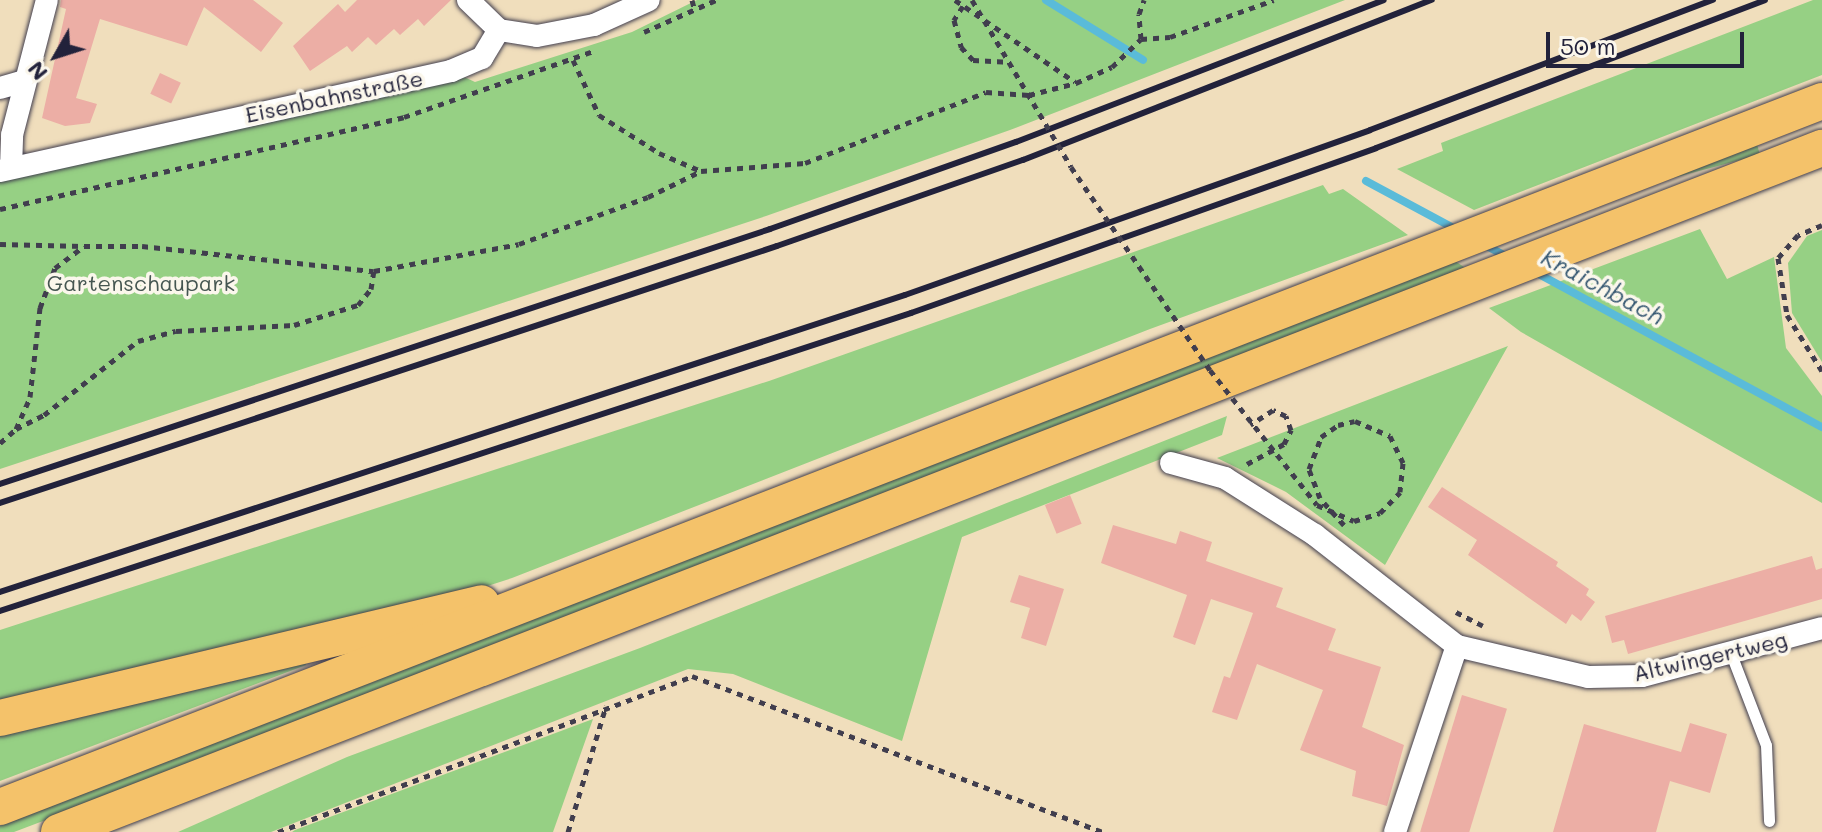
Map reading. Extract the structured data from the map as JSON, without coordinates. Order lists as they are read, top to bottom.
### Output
{
  "streets": {
    "street": ["Eisenbahnstraße", "Altwingertweg"]
  },
  "water": ["Kraichbach"],
  "parks": ["Gartenschaupark"],
  "scale_bar": "50 m",
  "north": "bottom left"
}
